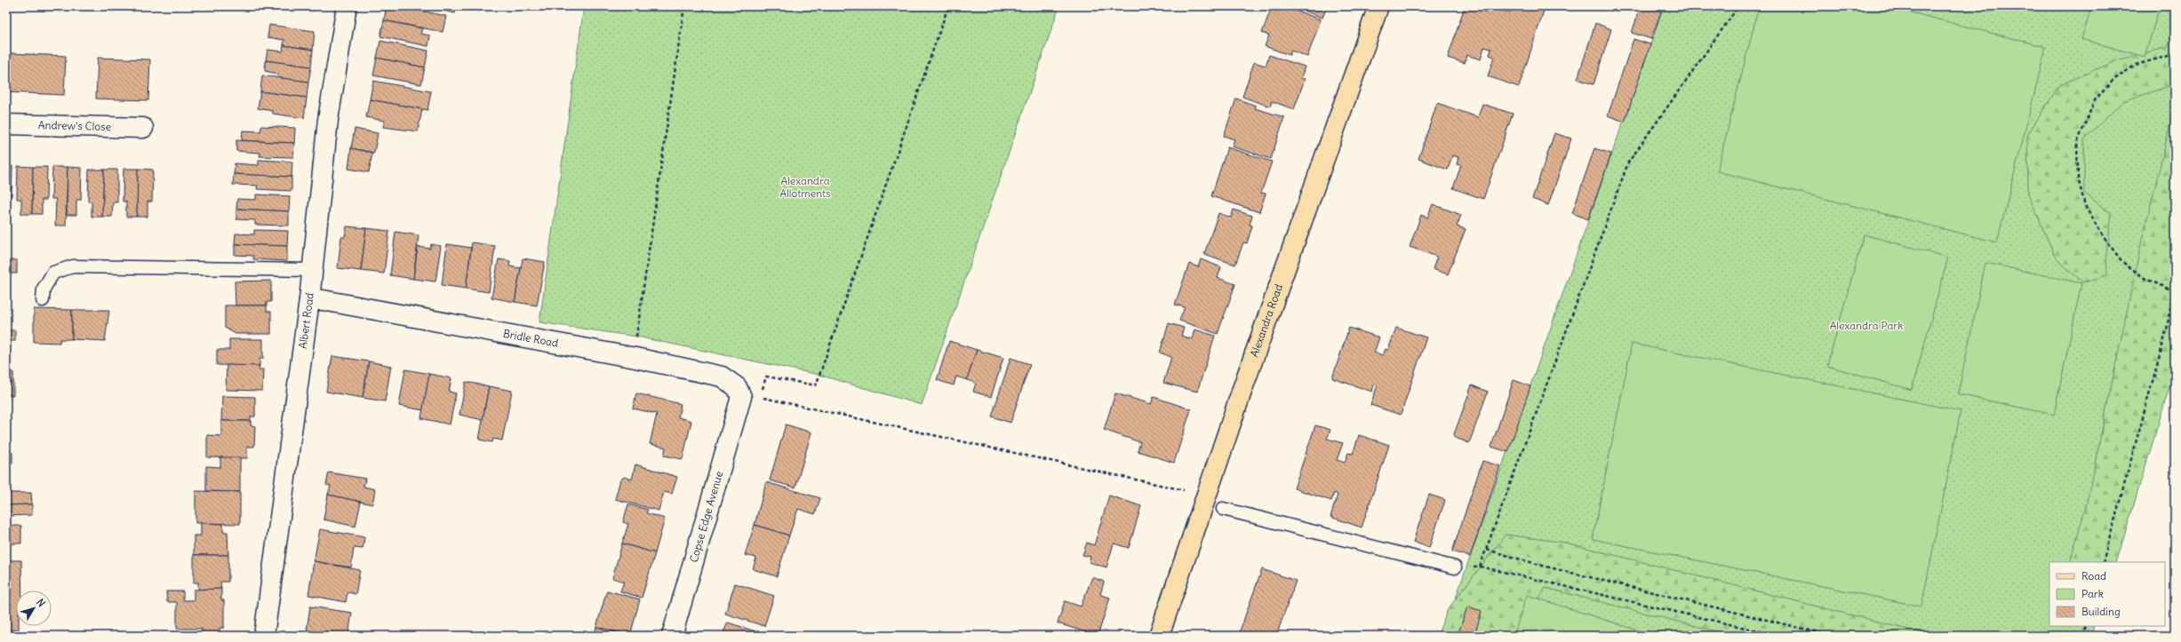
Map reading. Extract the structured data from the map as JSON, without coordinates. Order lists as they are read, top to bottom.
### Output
{
  "streets": {
    "main road": ["Alexandra Road"],
    "street": [
      "Andrew's Close",
      "Albert Road",
      "Bridle Road",
      "Copse Edge Avenue"
    ]
  },
  "crossings": [
    ["Albert Road", "Bridle Road"],
    ["Bridle Road", "Copse Edge Avenue"]
  ],
  "parks": ["Alexandra Allotments", "Alexandra Park"],
  "legend": ["Road", "Park", "Building"],
  "north": "top right"
}
